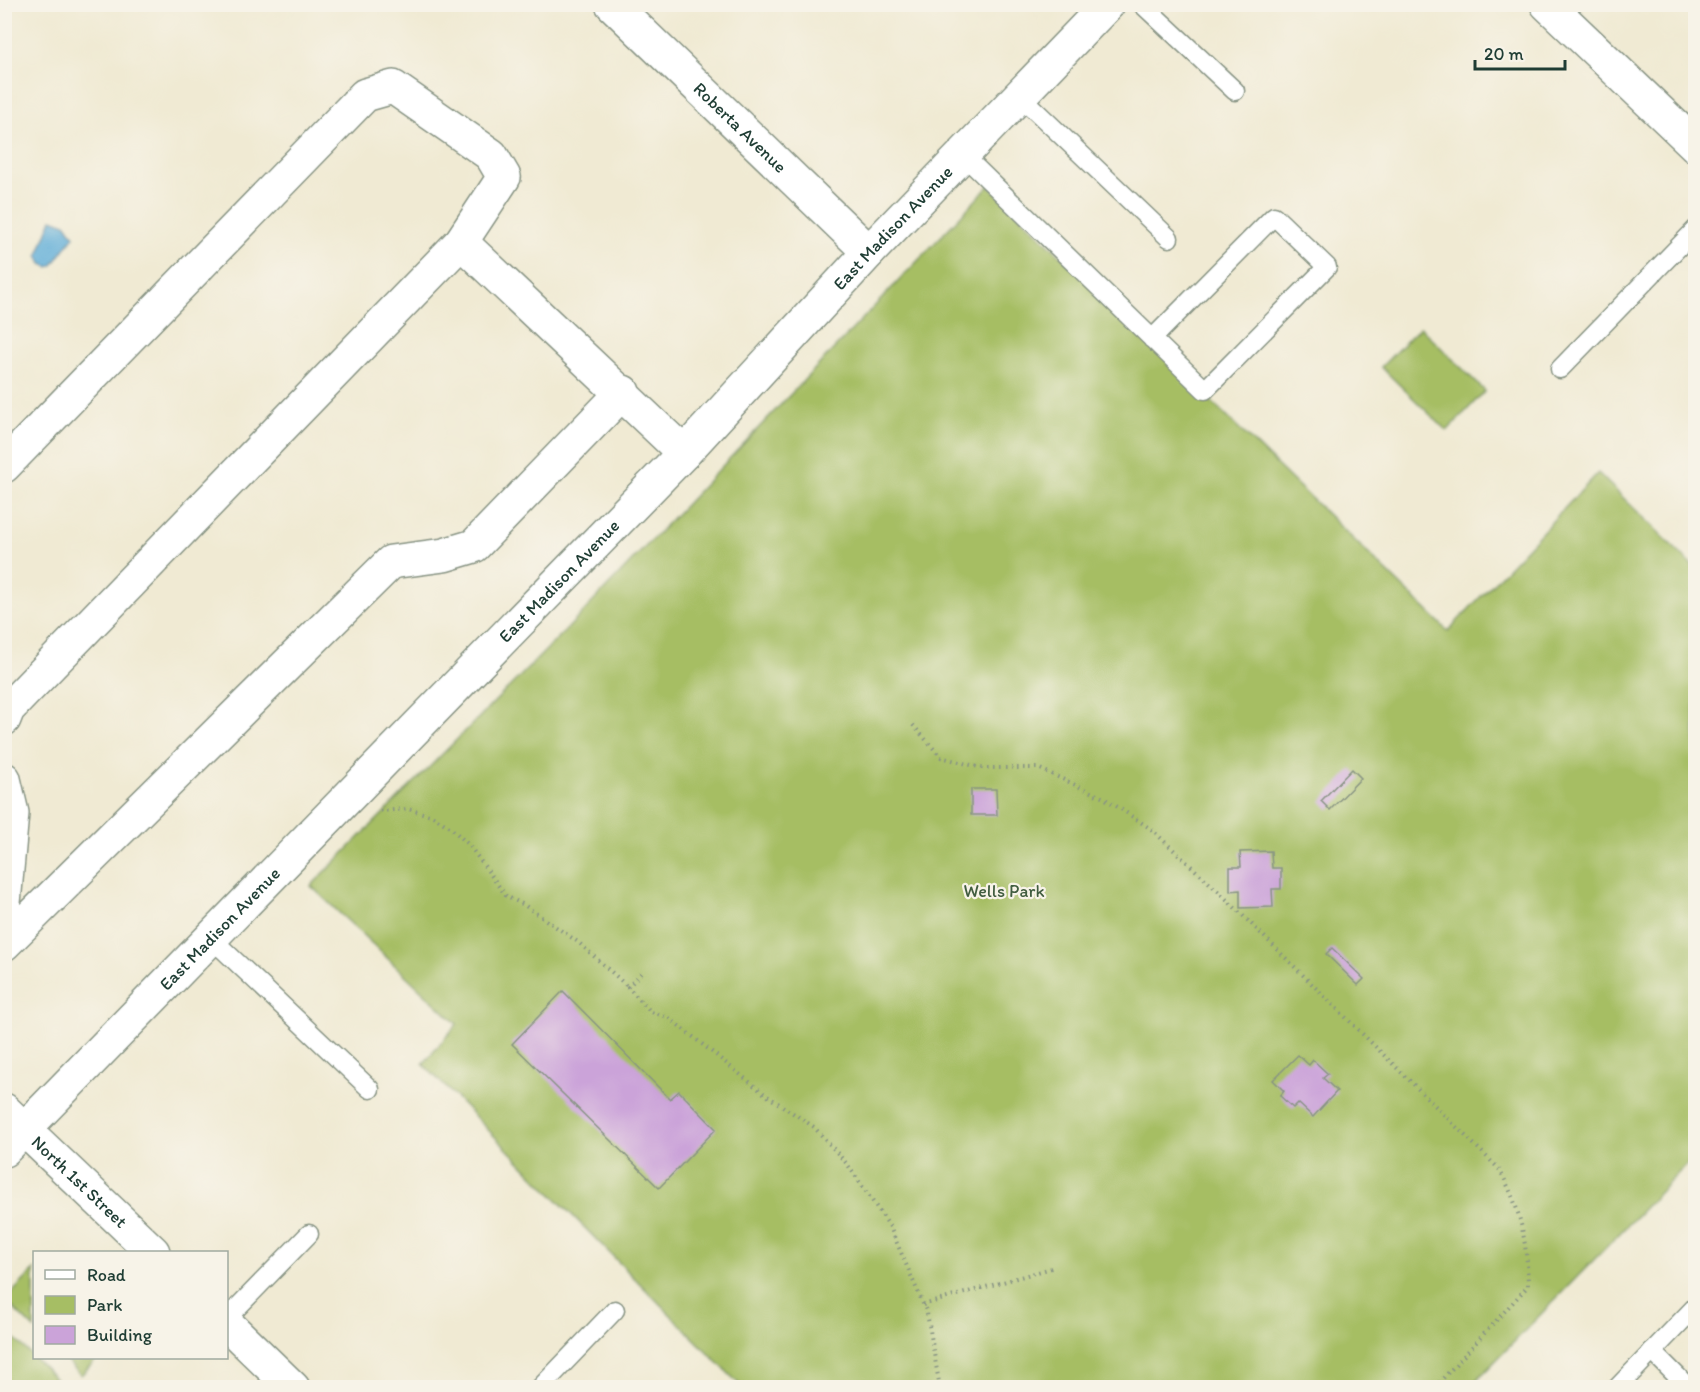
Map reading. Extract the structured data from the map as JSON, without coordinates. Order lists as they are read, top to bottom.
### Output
{
  "streets": {
    "street": ["Roberta Avenue", "East Madison Avenue", "North 1st Street"]
  },
  "crossings": [
    ["Roberta Avenue", "East Madison Avenue"],
    ["East Madison Avenue", "North 1st Street"]
  ],
  "parks": ["Wells Park"],
  "legend": ["Road", "Park", "Building"],
  "scale_bar": "20 m"
}
